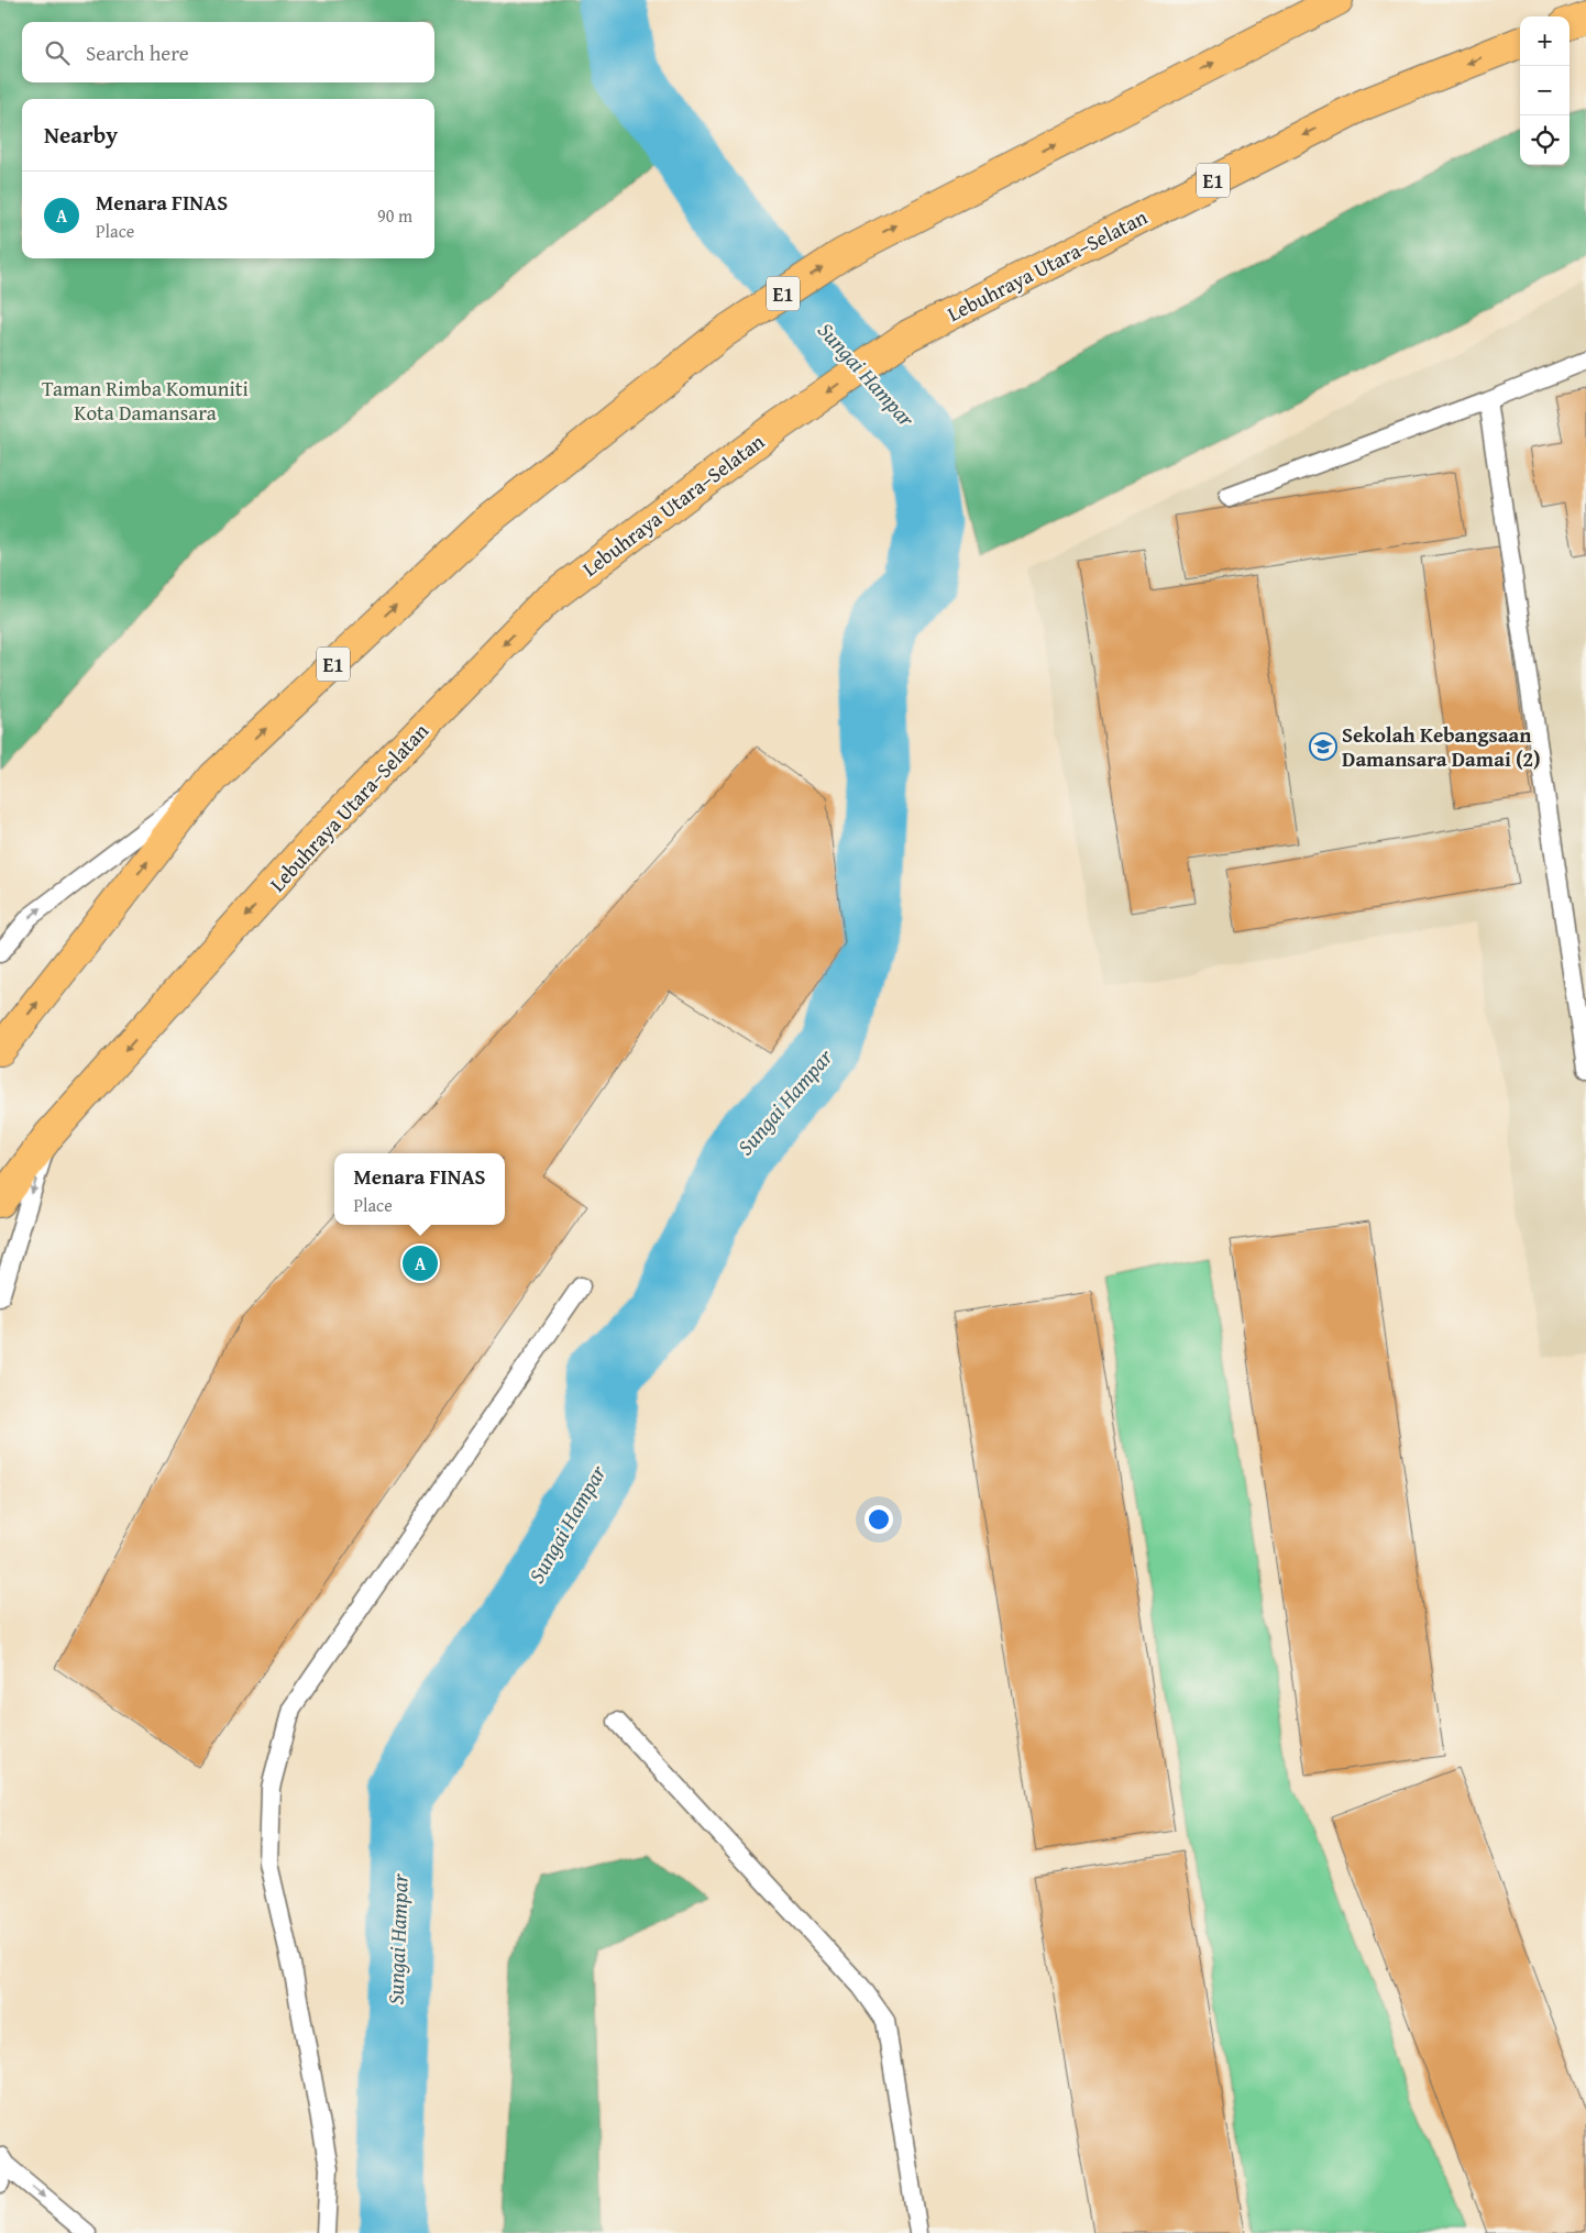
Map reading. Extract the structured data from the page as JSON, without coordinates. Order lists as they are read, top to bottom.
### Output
{
  "streets": {
    "highway": ["E1", "Lebuhraya Utara–Selatan"]
  },
  "water": ["Sungai Hampar"],
  "parks": ["Taman Rimba Komuniti Kota Damansara"],
  "places": {
    "school or university": ["Sekolah Kebangsaan Damansara Damai (2)"]
  },
  "page": {
    "map_buttons": ["+", "−"],
    "search": "Search here",
    "heading": "Nearby",
    "list": [
      {
        "mark": "A",
        "name": "Menara FINAS",
        "note": "Place",
        "value": "90 m"
      }
    ],
    "popup": ["Menara FINAS", "Place"],
    "pins": "A"
  }
}
